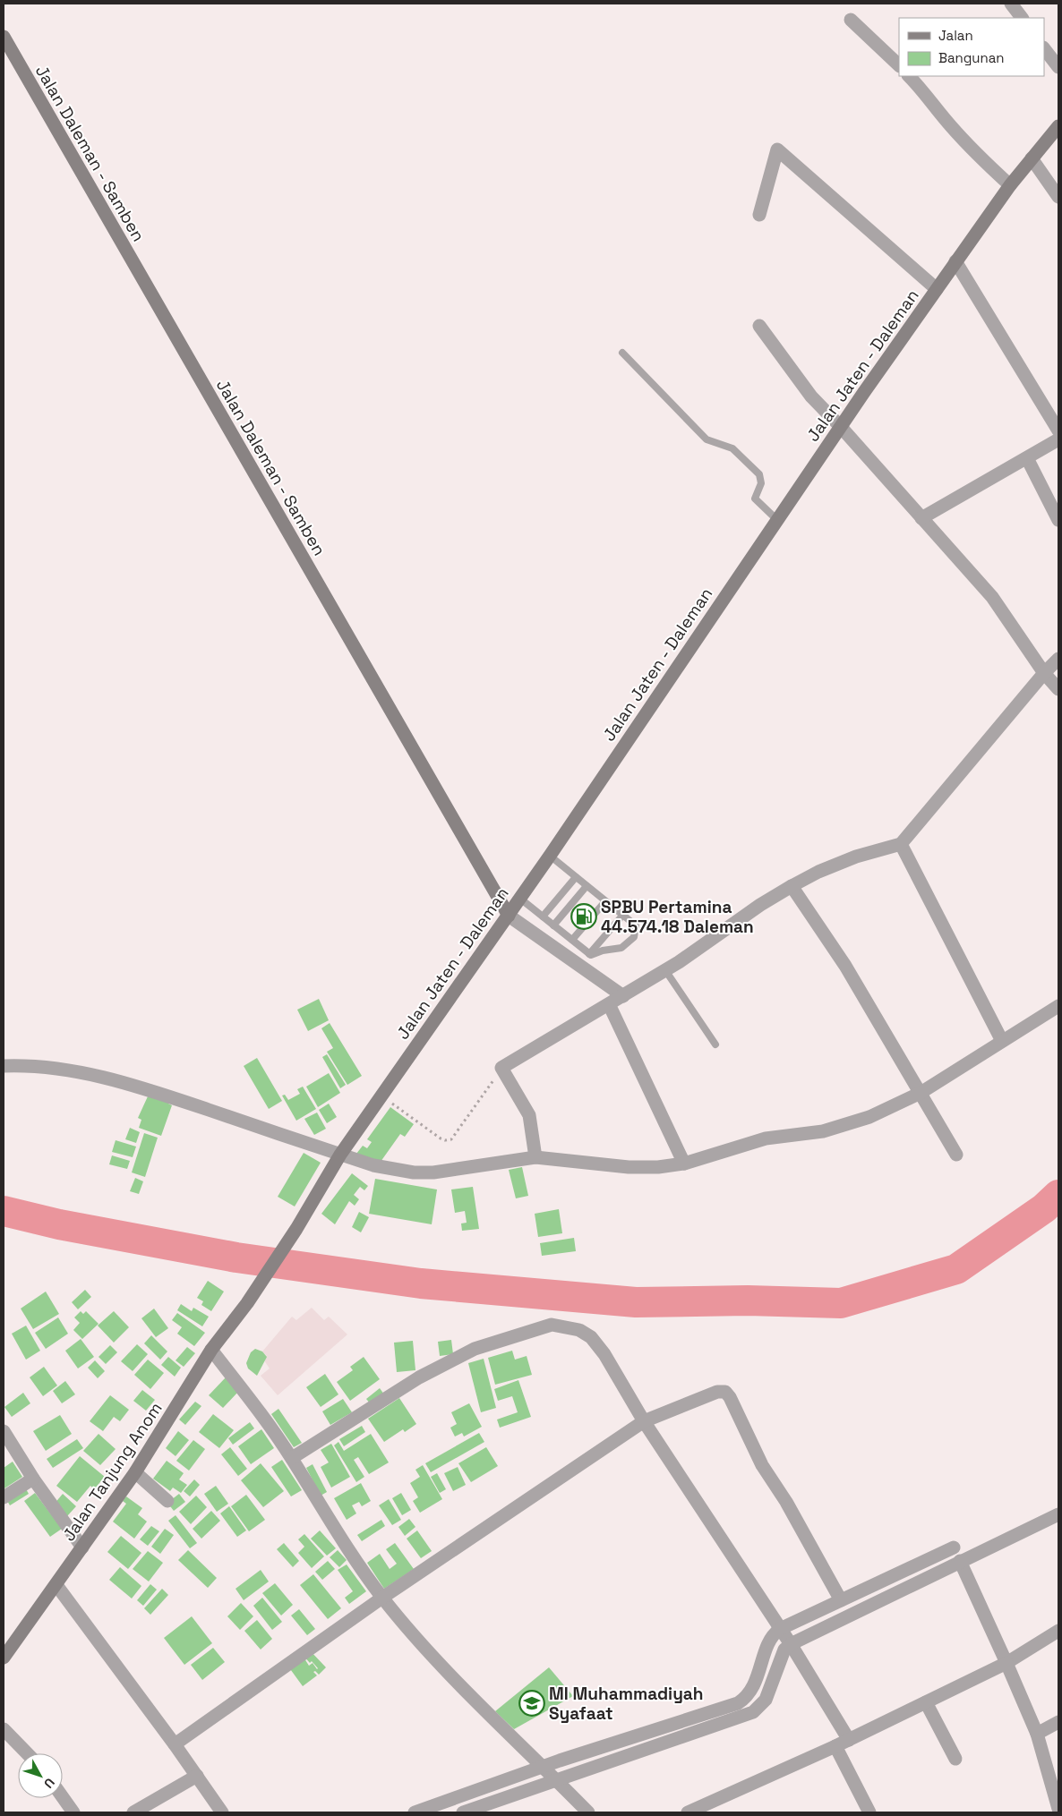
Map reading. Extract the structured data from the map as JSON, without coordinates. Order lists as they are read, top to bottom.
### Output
{
  "streets": {
    "main road": ["Jalan Daleman - Samben", "Jalan Jaten - Daleman", "Jalan Tanjung Anom"]
  },
  "crossings": [
    ["Jalan Daleman - Samben", "Jalan Jaten - Daleman"],
    ["Jalan Jaten - Daleman", "Jalan Tanjung Anom"]
  ],
  "places": {
    "fuel station": ["SPBU Pertamina 44.574.18 Daleman"],
    "school or university": ["MI Muhammadiyah Syafaat"]
  },
  "legend": ["Jalan", "Bangunan"],
  "north": "bottom right"
}
